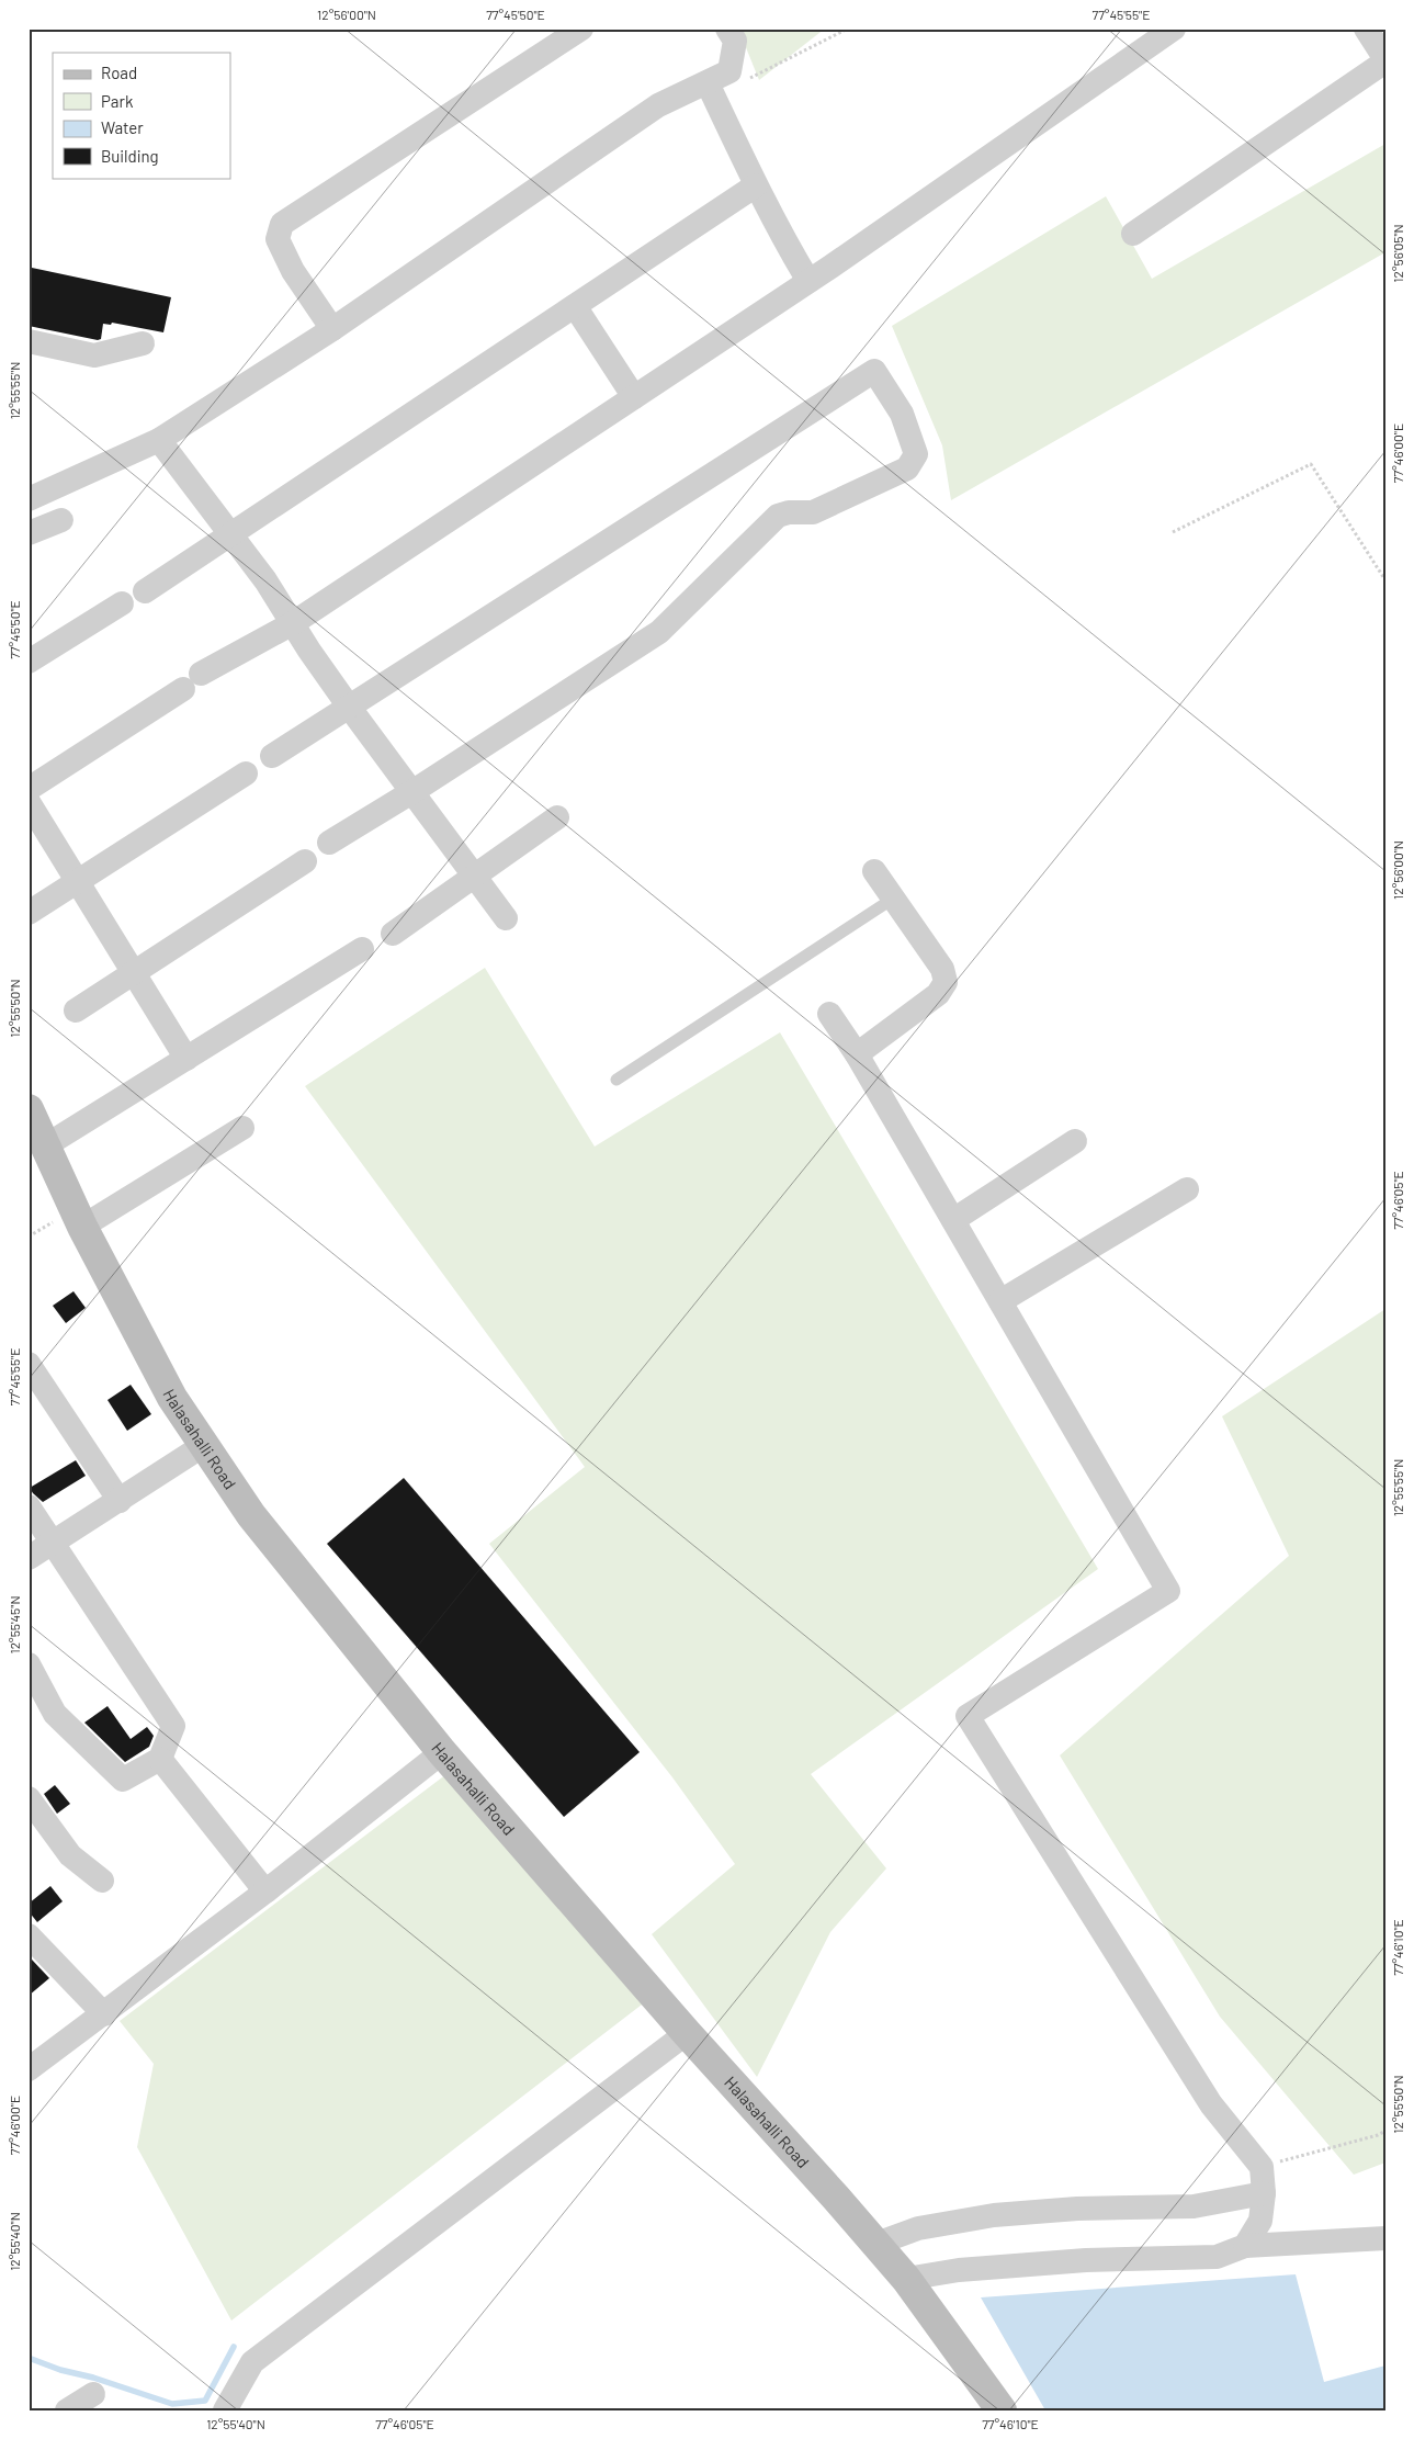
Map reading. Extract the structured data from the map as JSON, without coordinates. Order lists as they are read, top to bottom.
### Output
{
  "streets": {
    "main road": ["Halasahalli Road"]
  },
  "legend": [
    "Road",
    "Park",
    "Water",
    "Building"
  ],
  "coordinates": [
    "12°56'00\"N",
    "77°45'50\"E",
    "77°45'55\"E",
    "12°56'05\"N",
    "12°55'55\"N",
    "77°46'00\"E",
    "12°55'50\"N",
    "77°46'05\"E",
    "12°55'45\"N",
    "77°46'10\"E",
    "12°55'40\"N"
  ]
}
